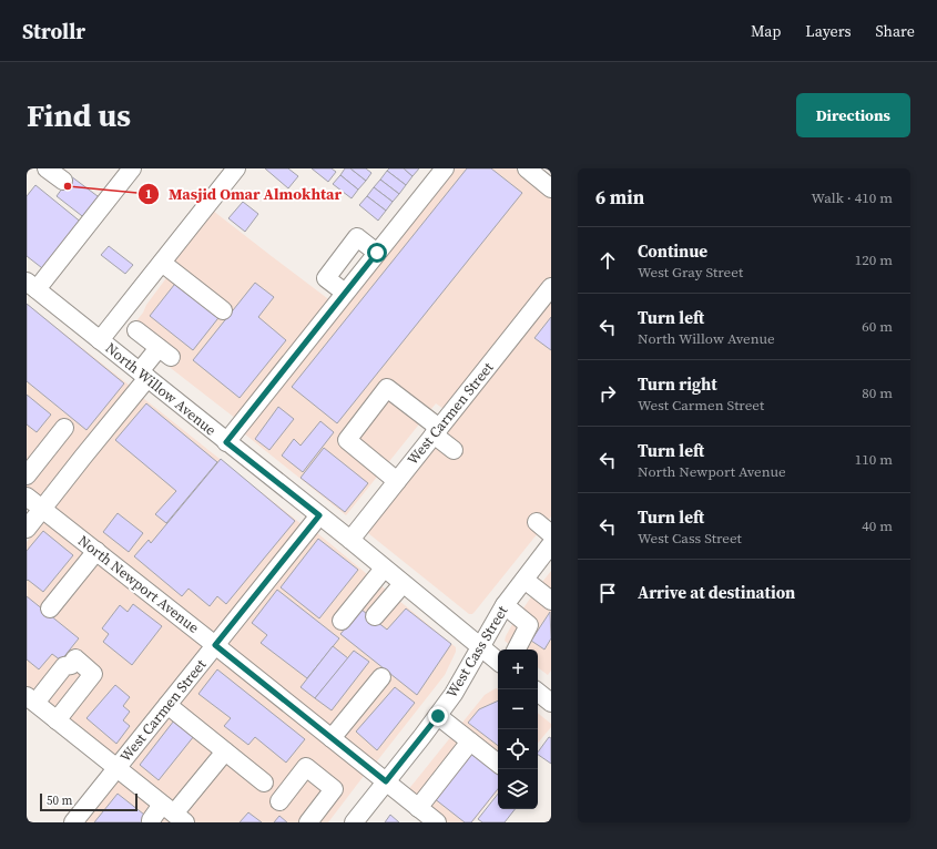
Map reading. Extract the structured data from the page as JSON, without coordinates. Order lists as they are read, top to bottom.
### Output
{
  "streets": {
    "street": [
      "North Willow Avenue",
      "West Carmen Street",
      "North Newport Avenue",
      "West Cass Street"
    ]
  },
  "crossings": [
    ["North Willow Avenue", "West Carmen Street"],
    ["North Willow Avenue", "West Cass Street"],
    ["West Carmen Street", "North Newport Avenue"],
    ["North Newport Avenue", "West Cass Street"]
  ],
  "places": ["Masjid Omar Almokhtar"],
  "scale_bar": "50 m",
  "page": {
    "header": "Strollr",
    "nav": ["Map", "Layers", "Share"],
    "buttons": "Directions",
    "title": "Find us",
    "heading": ["6 min", "Walk · 410 m"],
    "list": [
      ["Continue", "West Gray Street", "120 m"],
      ["Turn left", "North Willow Avenue", "60 m"],
      ["Turn right", "West Carmen Street", "80 m"],
      ["Turn left", "North Newport Avenue", "110 m"],
      ["Turn left", "West Cass Street", "40 m"],
      "Arrive at destination"
    ],
    "map_buttons": ["+", "−"],
    "scale": "50 m"
  }
}
